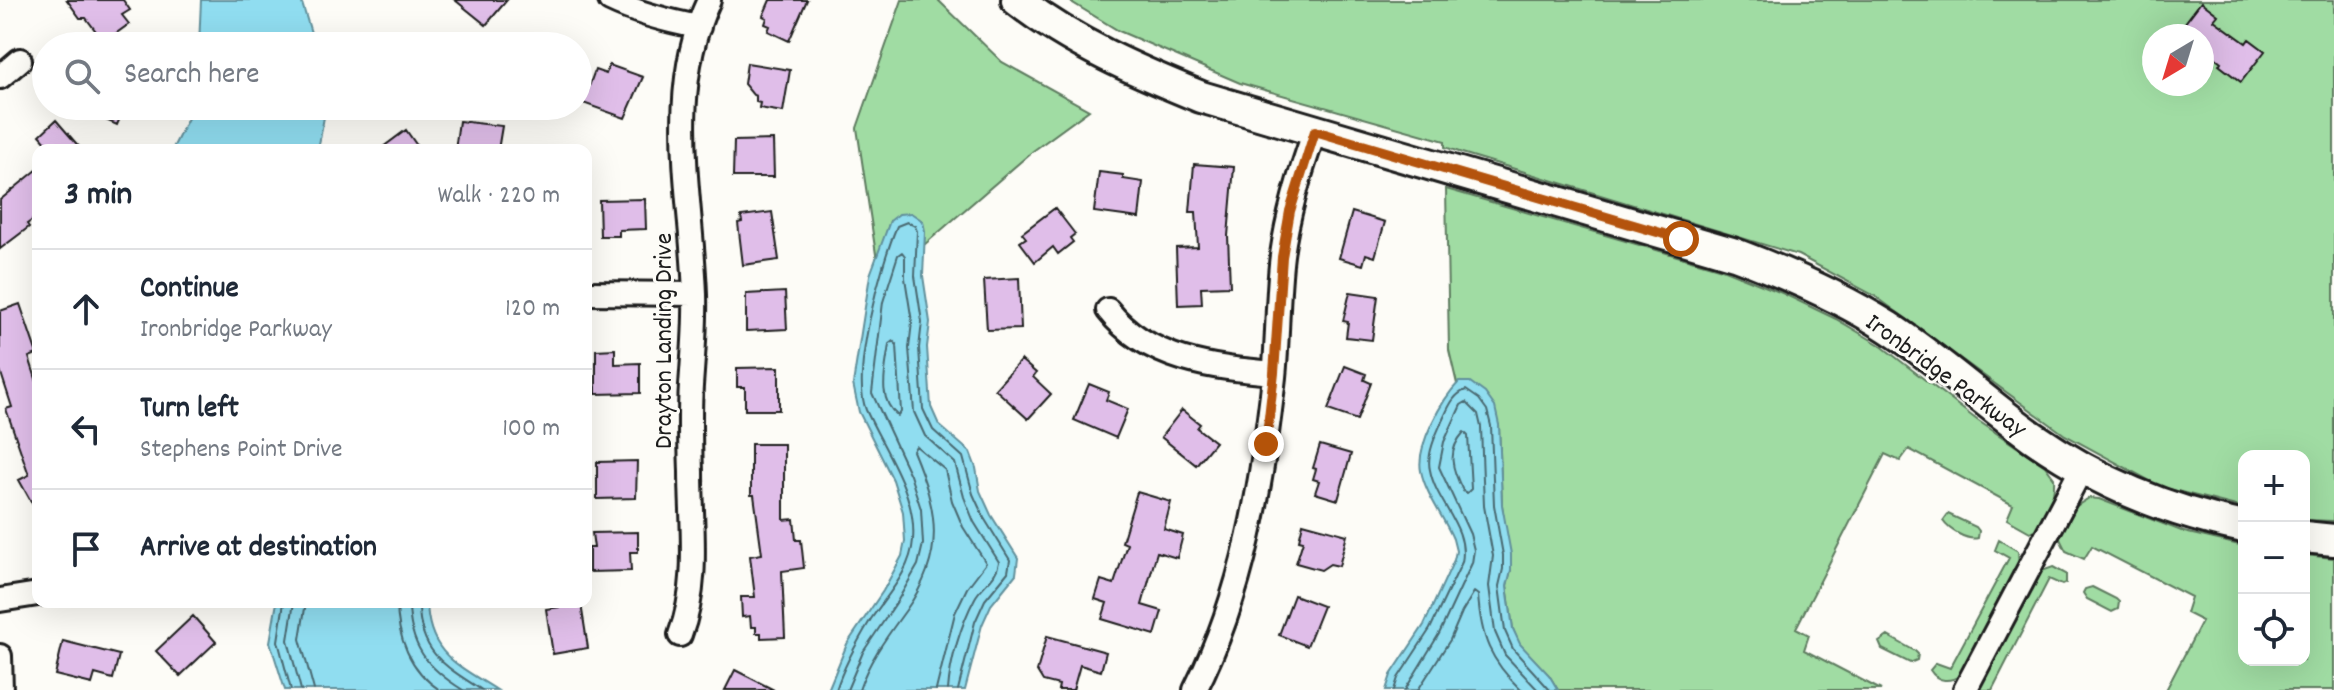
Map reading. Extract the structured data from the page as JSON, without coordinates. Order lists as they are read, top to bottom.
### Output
{
  "streets": {
    "street": ["Drayton Landing Drive", "Ironbridge Parkway"]
  },
  "north": "bottom left",
  "page": {
    "search": "Search here",
    "heading": ["3 min", "Walk · 220 m"],
    "list": [
      ["Continue", "Ironbridge Parkway", "120 m"],
      ["Turn left", "Stephens Point Drive", "100 m"],
      "Arrive at destination"
    ],
    "map_buttons": ["+", "−"]
  }
}
